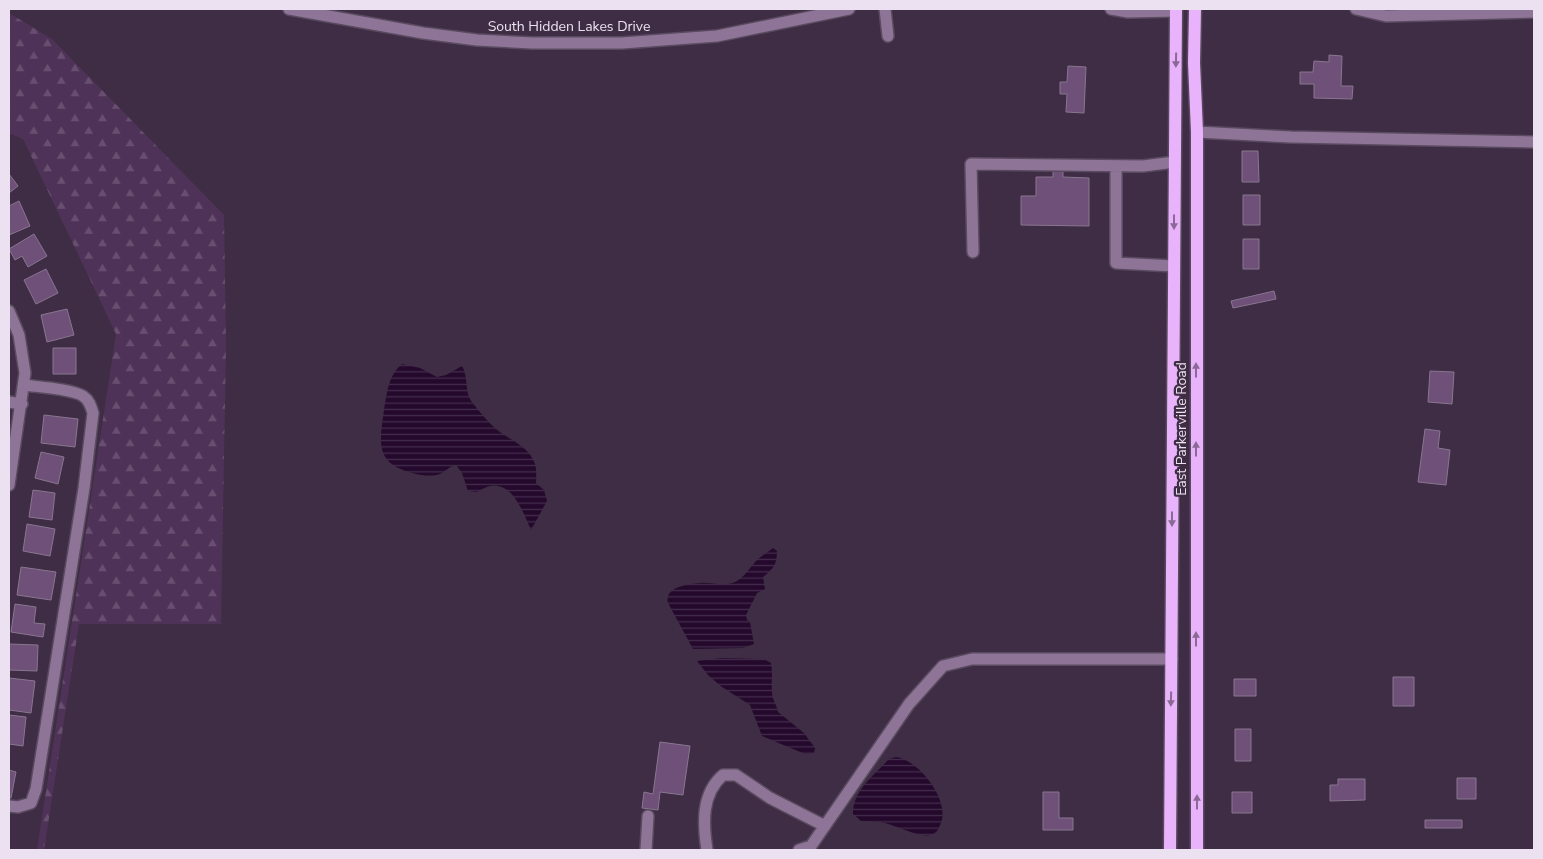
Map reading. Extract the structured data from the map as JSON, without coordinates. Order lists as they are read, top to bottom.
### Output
{
  "streets": {
    "main road": ["East Parkerville Road"],
    "street": ["South Hidden Lakes Drive"]
  }
}
